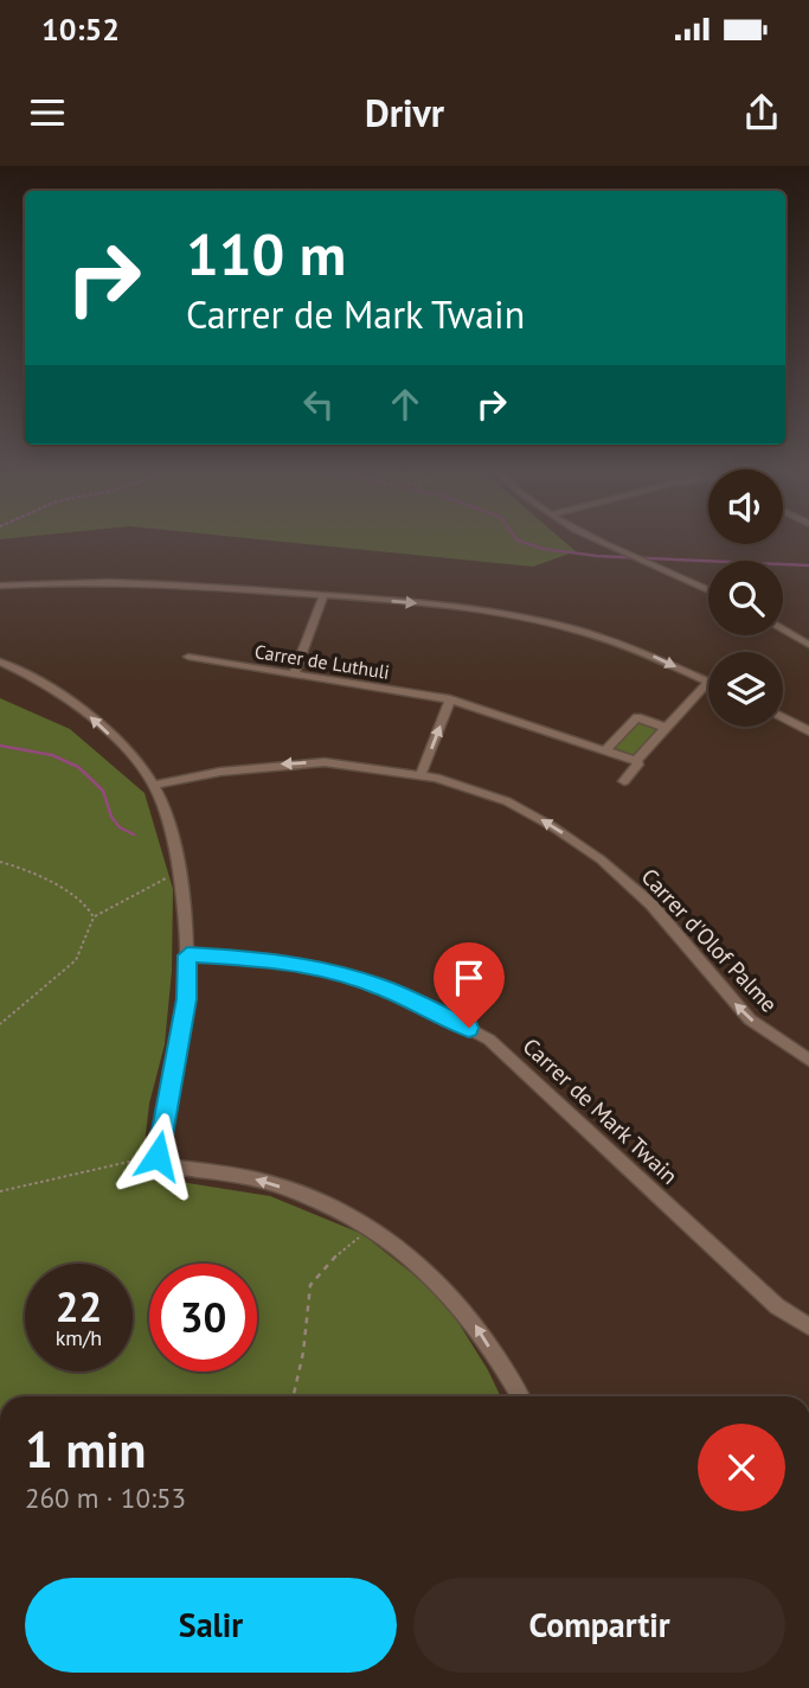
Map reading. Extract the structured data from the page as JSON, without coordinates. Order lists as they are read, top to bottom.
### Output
{
  "streets": {
    "street": ["Carrer de Luthuli", "Carrer d'Olof Palme", "Carrer de Mark Twain"]
  },
  "one_way": ["Carrer d'Olof Palme"],
  "page": {
    "status": "10:52",
    "header": "Drivr",
    "turn": ["110 m", "Carrer de Mark Twain"],
    "speed": "22 km/h",
    "limit": "30",
    "heading": ["1 min", "260 m · 10:53"],
    "buttons": ["Salir", "Compartir"]
  }
}
